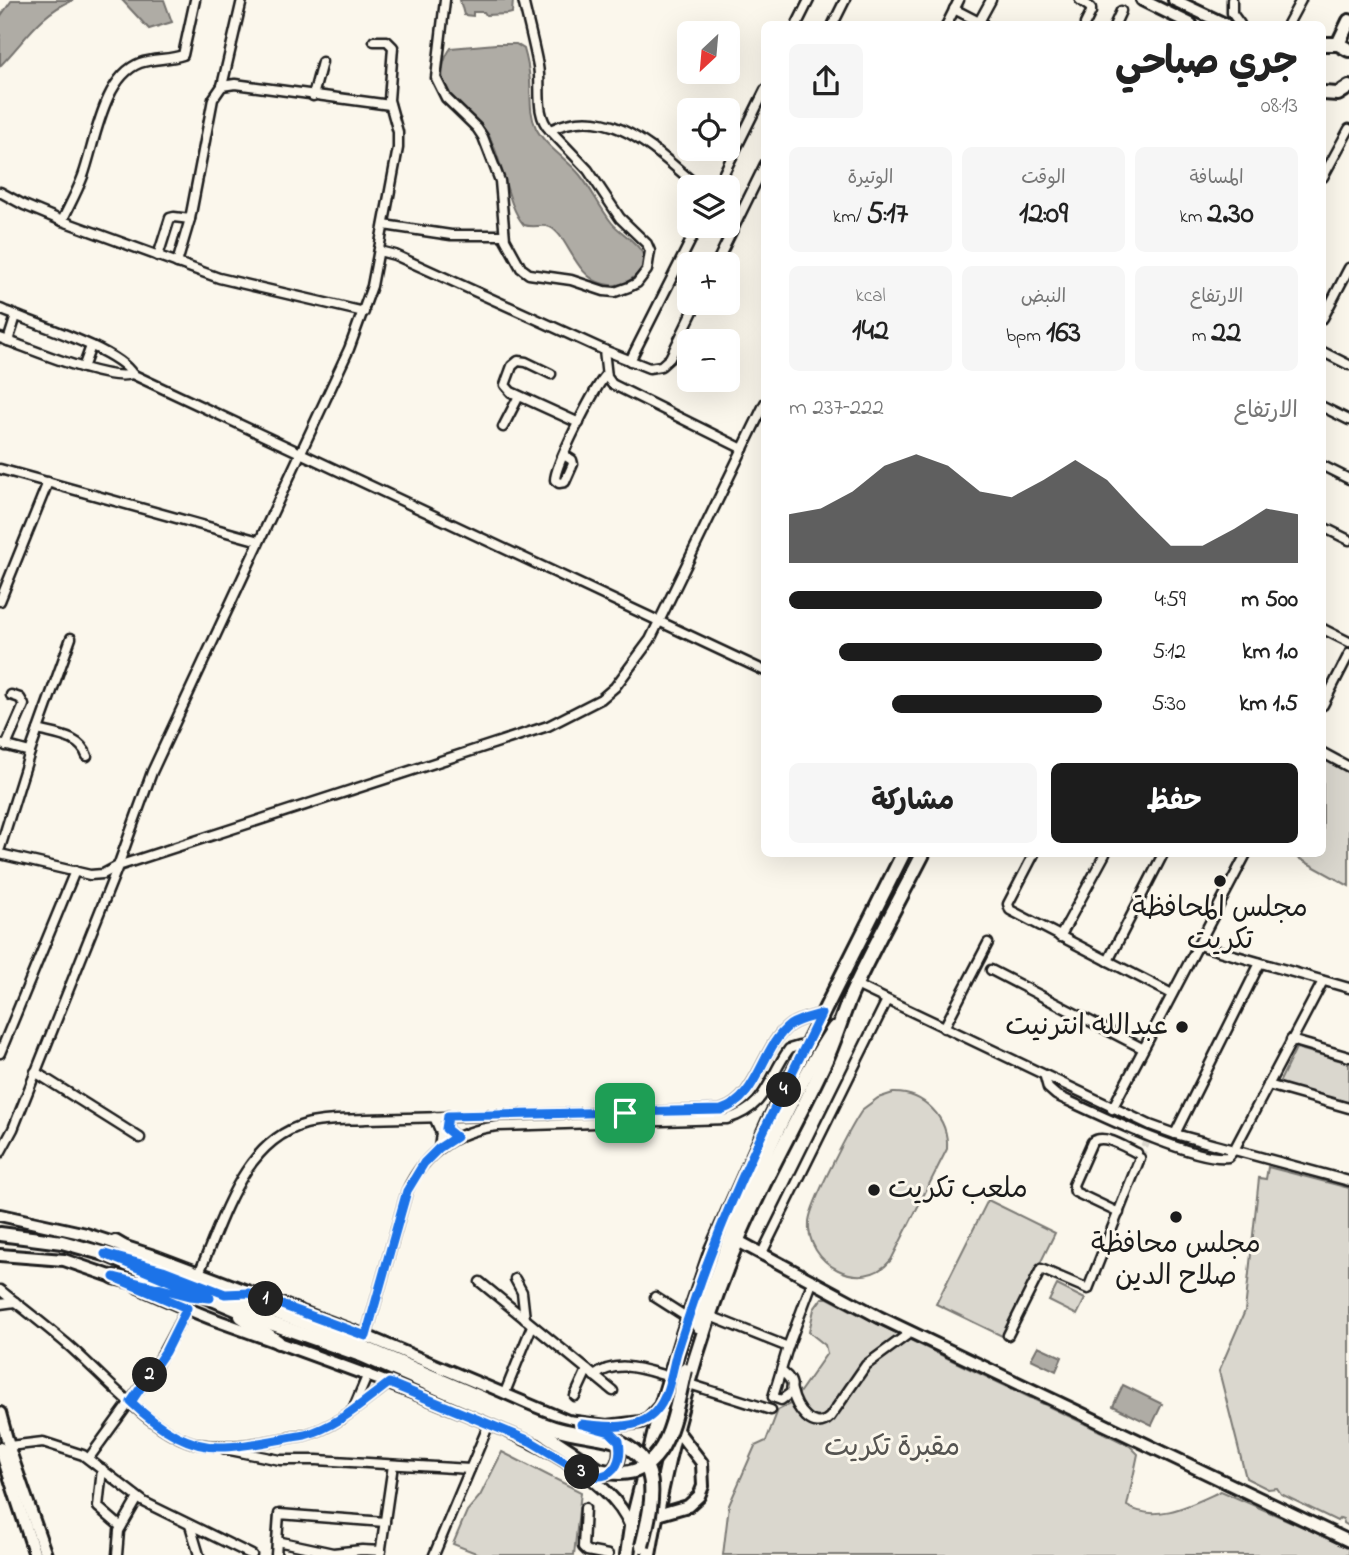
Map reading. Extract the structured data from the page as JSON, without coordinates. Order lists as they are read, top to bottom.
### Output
{
  "parks": ["مقبرة تكريت"],
  "places": [
    "مجلس المحافظة تكريت",
    "عبدالله انترنيت",
    "ملعب تكريت",
    "مجلس محافظة صلاح الدين"
  ],
  "north": "bottom left",
  "page": {
    "map_buttons": ["+", "−"],
    "heading": ["جري صباحي", "08:13"],
    "stats": [
      ["المسافة", "2.30 km"],
      ["الوقت", "12:09"],
      ["الوتيرة", "5:17 /km"],
      ["الارتفاع", "22 m"],
      ["النبض", "163 bpm"],
      ["kcal", "142"]
    ],
    "chart": ["الارتفاع", "222–237 m"],
    "list": [
      {
        "name": "500 m",
        "note": "4:59"
      },
      {
        "name": "1.0 km",
        "note": "5:12"
      },
      {
        "name": "1.5 km",
        "note": "5:30"
      }
    ],
    "buttons": ["حفظ", "مشاركة"],
    "pins": [
      "4",
      "1",
      "2",
      "3"
    ]
  }
}
